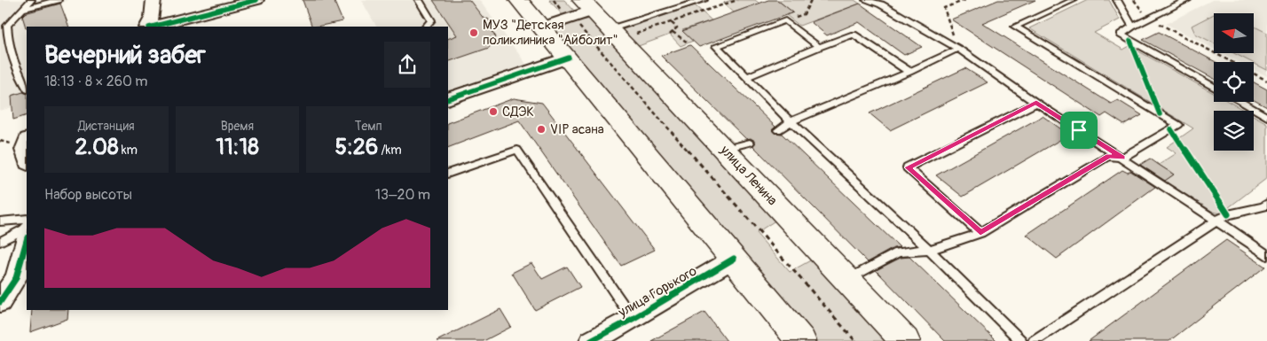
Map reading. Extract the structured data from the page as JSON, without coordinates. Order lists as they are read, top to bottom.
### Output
{
  "streets": {
    "main road": ["улица Ленина"],
    "street": ["улица Горького"]
  },
  "places": ["МУЗ \"Детская поликлиника \"Айболит\"", "СДЭК", "VIP асана"],
  "north": "left",
  "page": {
    "heading": ["Вечерний забег", "18:13 · 8 × 260 m"],
    "stats": [
      ["Дистанция", "2.08 km"],
      ["Время", "11:18"],
      ["Темп", "5:26 /km"]
    ],
    "chart": ["Набор высоты", "13–20 m"]
  }
}
